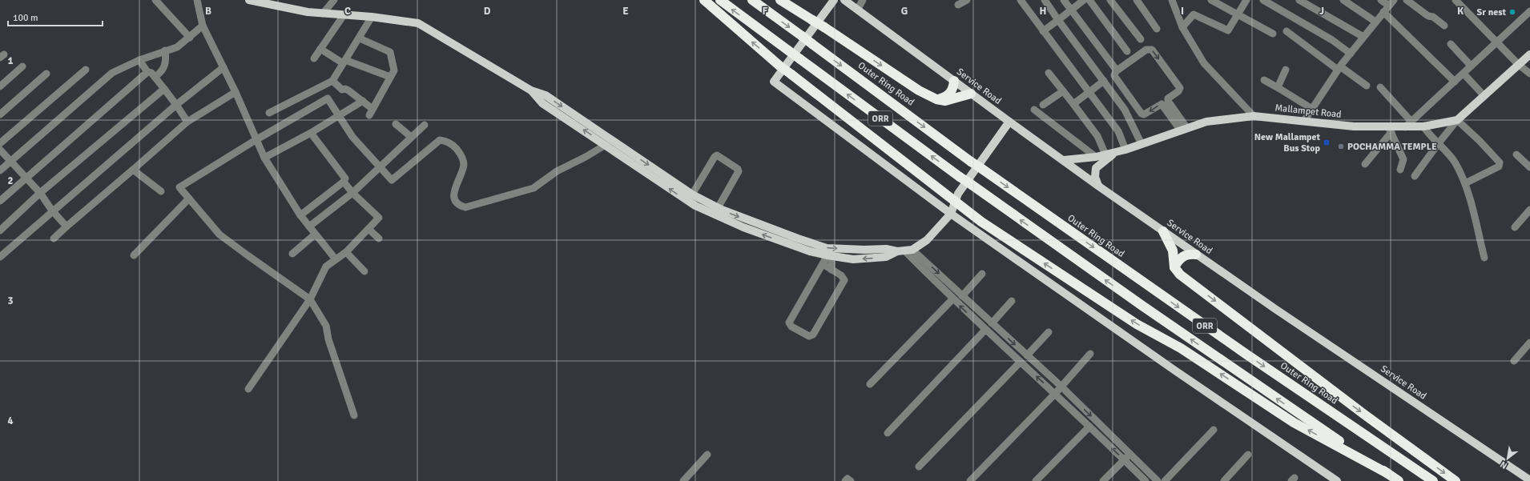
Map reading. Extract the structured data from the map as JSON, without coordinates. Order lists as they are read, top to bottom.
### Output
{
  "streets": {
    "highway": ["Outer Ring Road", "ORR"],
    "main road": ["Service Road", "Mallampet Road"]
  },
  "crossings": [
    ["Service Road", "Mallampet Road"]
  ],
  "places": {
    "other": ["Sr nest", "POCHAMMA TEMPLE"],
    "transit": ["New Mallampet Bus Stop"]
  },
  "scale_bar": "100 m",
  "north": "bottom left",
  "grid": {
    "columns": [
      "B",
      "C",
      "D",
      "E",
      "F",
      "G",
      "H",
      "I",
      "J",
      "K"
    ],
    "rows": [
      "1",
      "2",
      "3",
      "4"
    ]
  }
}
